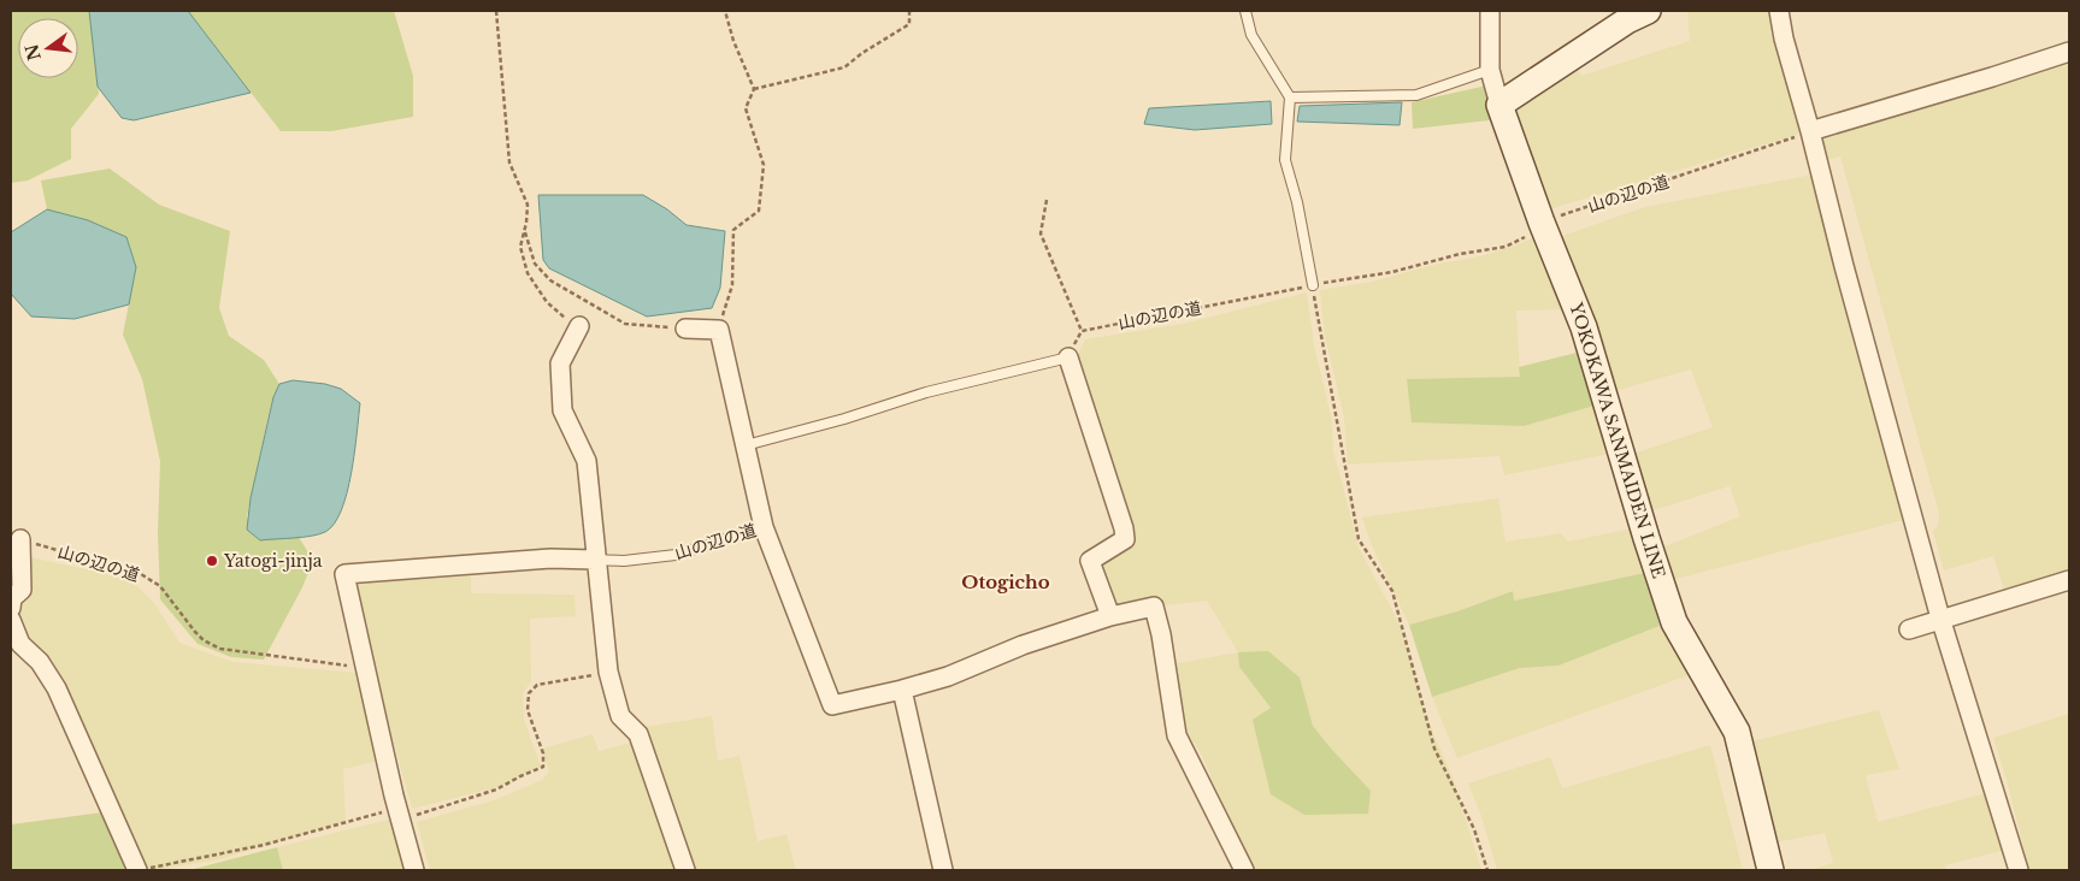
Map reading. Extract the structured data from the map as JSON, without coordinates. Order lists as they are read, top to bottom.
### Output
{
  "streets": {
    "main road": ["YOKOKAWA SANMAIDEN LINE"],
    "street": ["山の辺の道"]
  },
  "crossings": [
    ["山の辺の道", "YOKOKAWA SANMAIDEN LINE"]
  ],
  "districts": ["Otogicho"],
  "places": ["Yatogi-jinja"],
  "north": "left"
}
